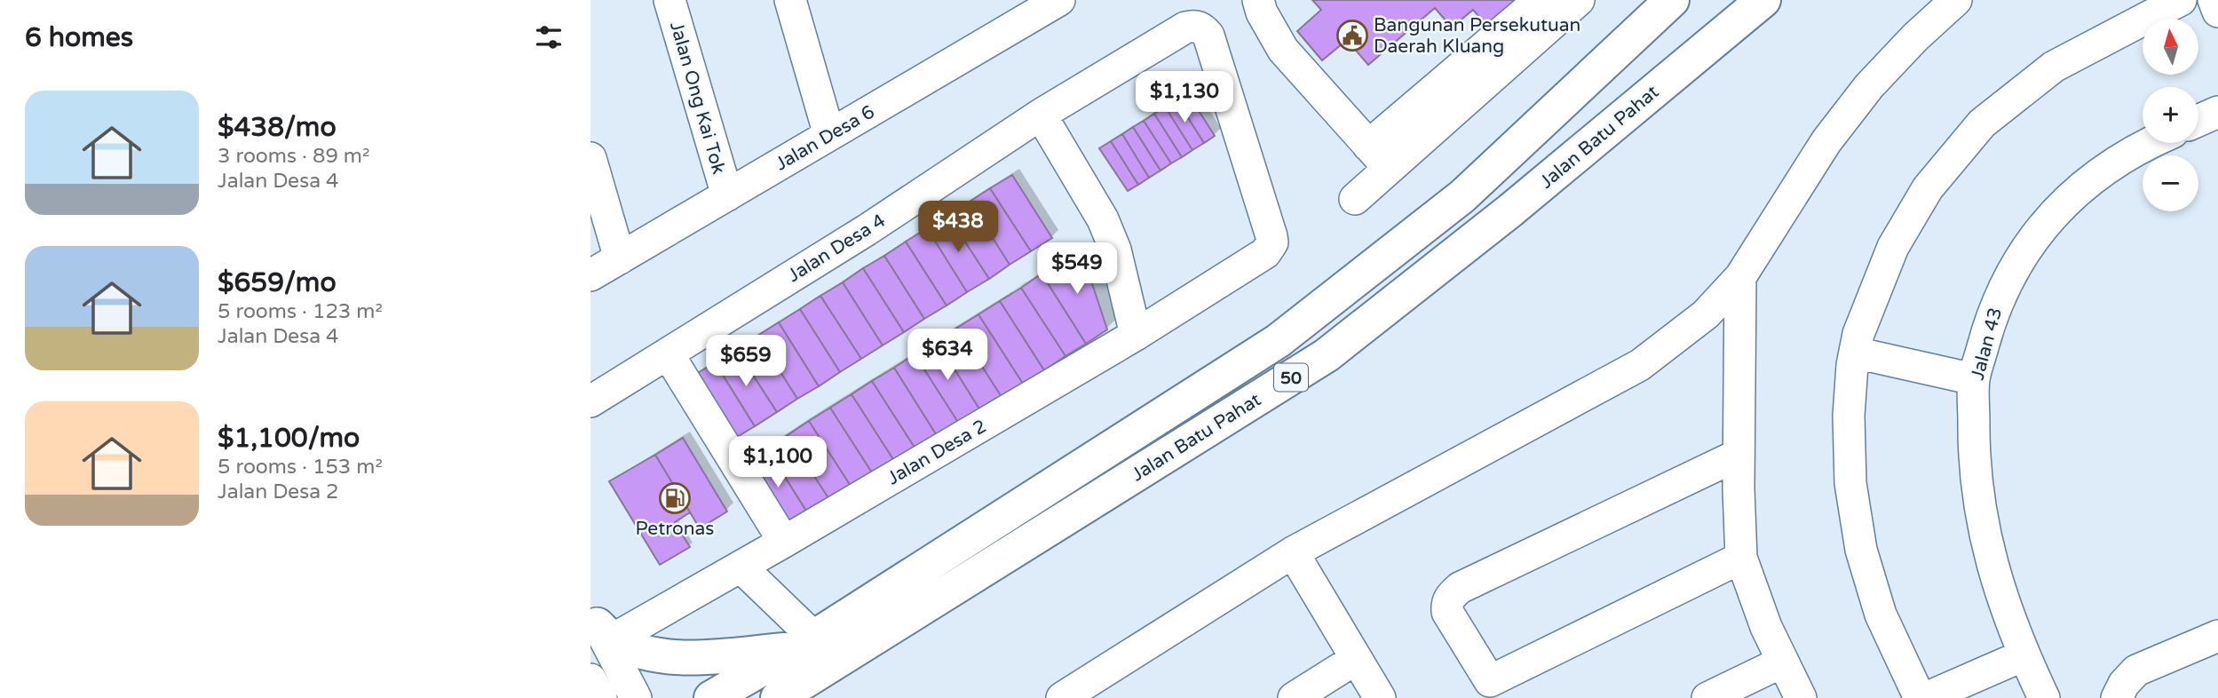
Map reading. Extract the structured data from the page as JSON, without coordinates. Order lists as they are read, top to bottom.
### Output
{
  "streets": {
    "highway": ["Jalan Batu Pahat", "50"],
    "street": [
      "Jalan Ong Kai Tok",
      "Jalan Desa 6",
      "Jalan Desa 4",
      "Jalan 43",
      "Jalan Desa 2"
    ]
  },
  "crossings": [
    ["Jalan Ong Kai Tok", "Jalan Desa 6"],
    ["Jalan Desa 4", "Jalan Desa 2"]
  ],
  "places": {
    "public building": ["Bangunan Persekutuan Daerah Kluang"],
    "fuel station": ["Petronas"]
  },
  "north": "top",
  "page": {
    "heading": "6 homes",
    "map_buttons": ["+", "−"],
    "price": [
      "$1,130",
      "$438",
      "$549",
      "$634",
      "$659",
      "$1,100"
    ],
    "list": [
      {
        "name": "$438/mo",
        "note": "3 rooms · 89 m² · Jalan Desa 4"
      },
      {
        "name": "$659/mo",
        "note": "5 rooms · 123 m² · Jalan Desa 4"
      },
      {
        "name": "$1,100/mo",
        "note": "5 rooms · 153 m² · Jalan Desa 2"
      }
    ]
  }
}
